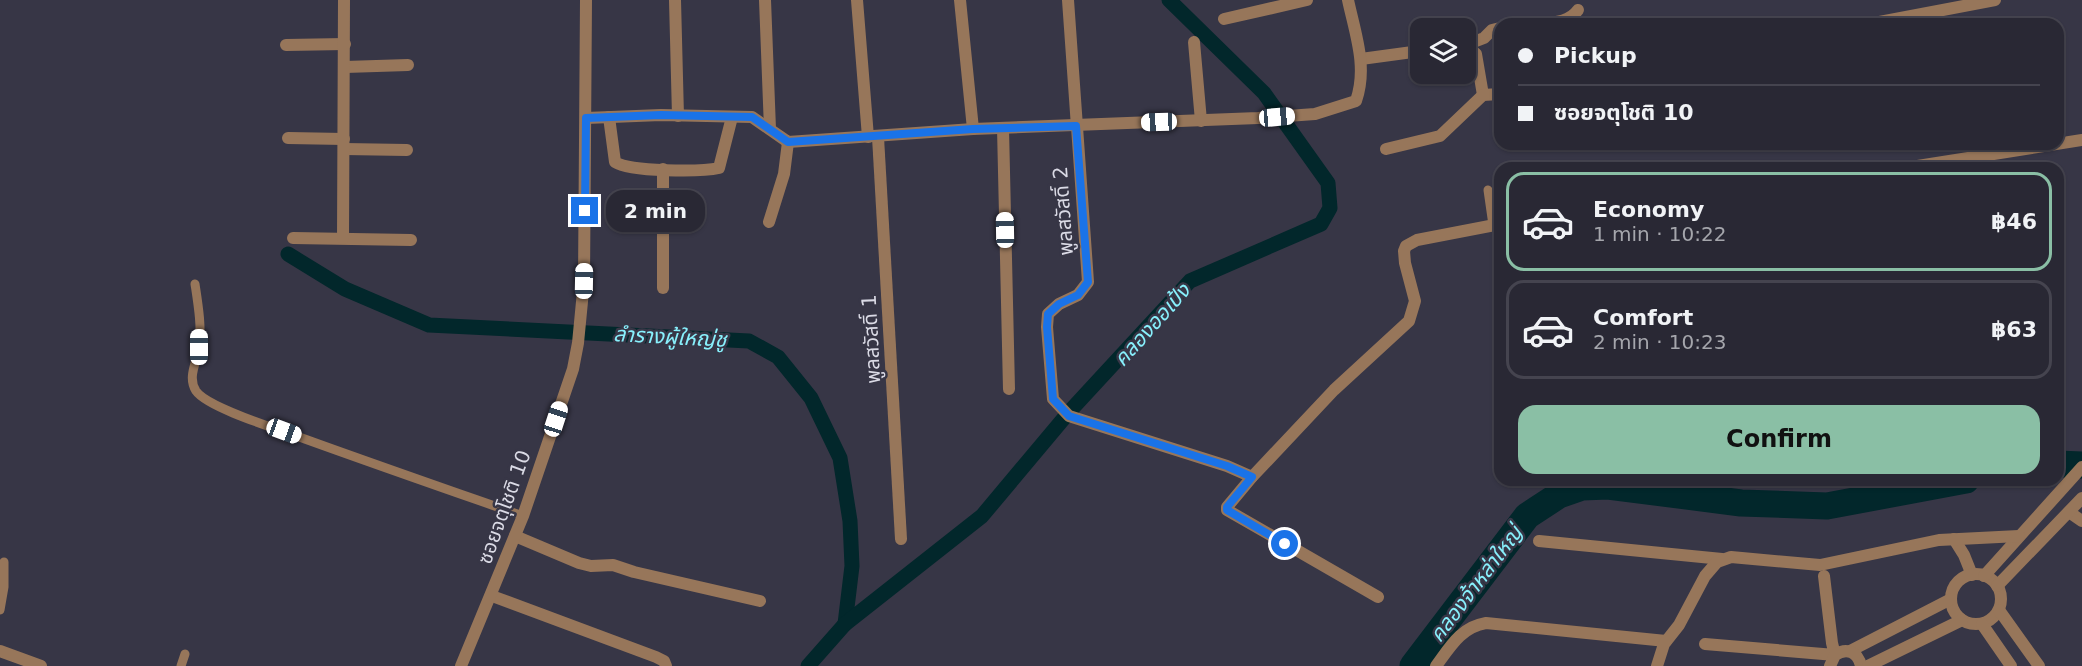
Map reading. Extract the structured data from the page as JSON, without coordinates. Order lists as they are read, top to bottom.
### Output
{
  "streets": {
    "street": ["พูลสวัสดิ์ 2", "พูลสวัสดิ์ 1", "ซอยจตุโชติ 10"]
  },
  "water": ["คลองออเป้ง", "ลำรางผู้ใหญ่ชู", "คลองจ้าหล่าใหญ่"],
  "page": {
    "banner": ["Pickup", "ซอยจตุโชติ 10"],
    "list": [
      {
        "name": "Economy",
        "note": "1 min · 10:22",
        "value": "฿46"
      },
      {
        "name": "Comfort",
        "note": "2 min · 10:23",
        "value": "฿63"
      }
    ],
    "bubble": "2 min",
    "buttons": "Confirm"
  }
}
